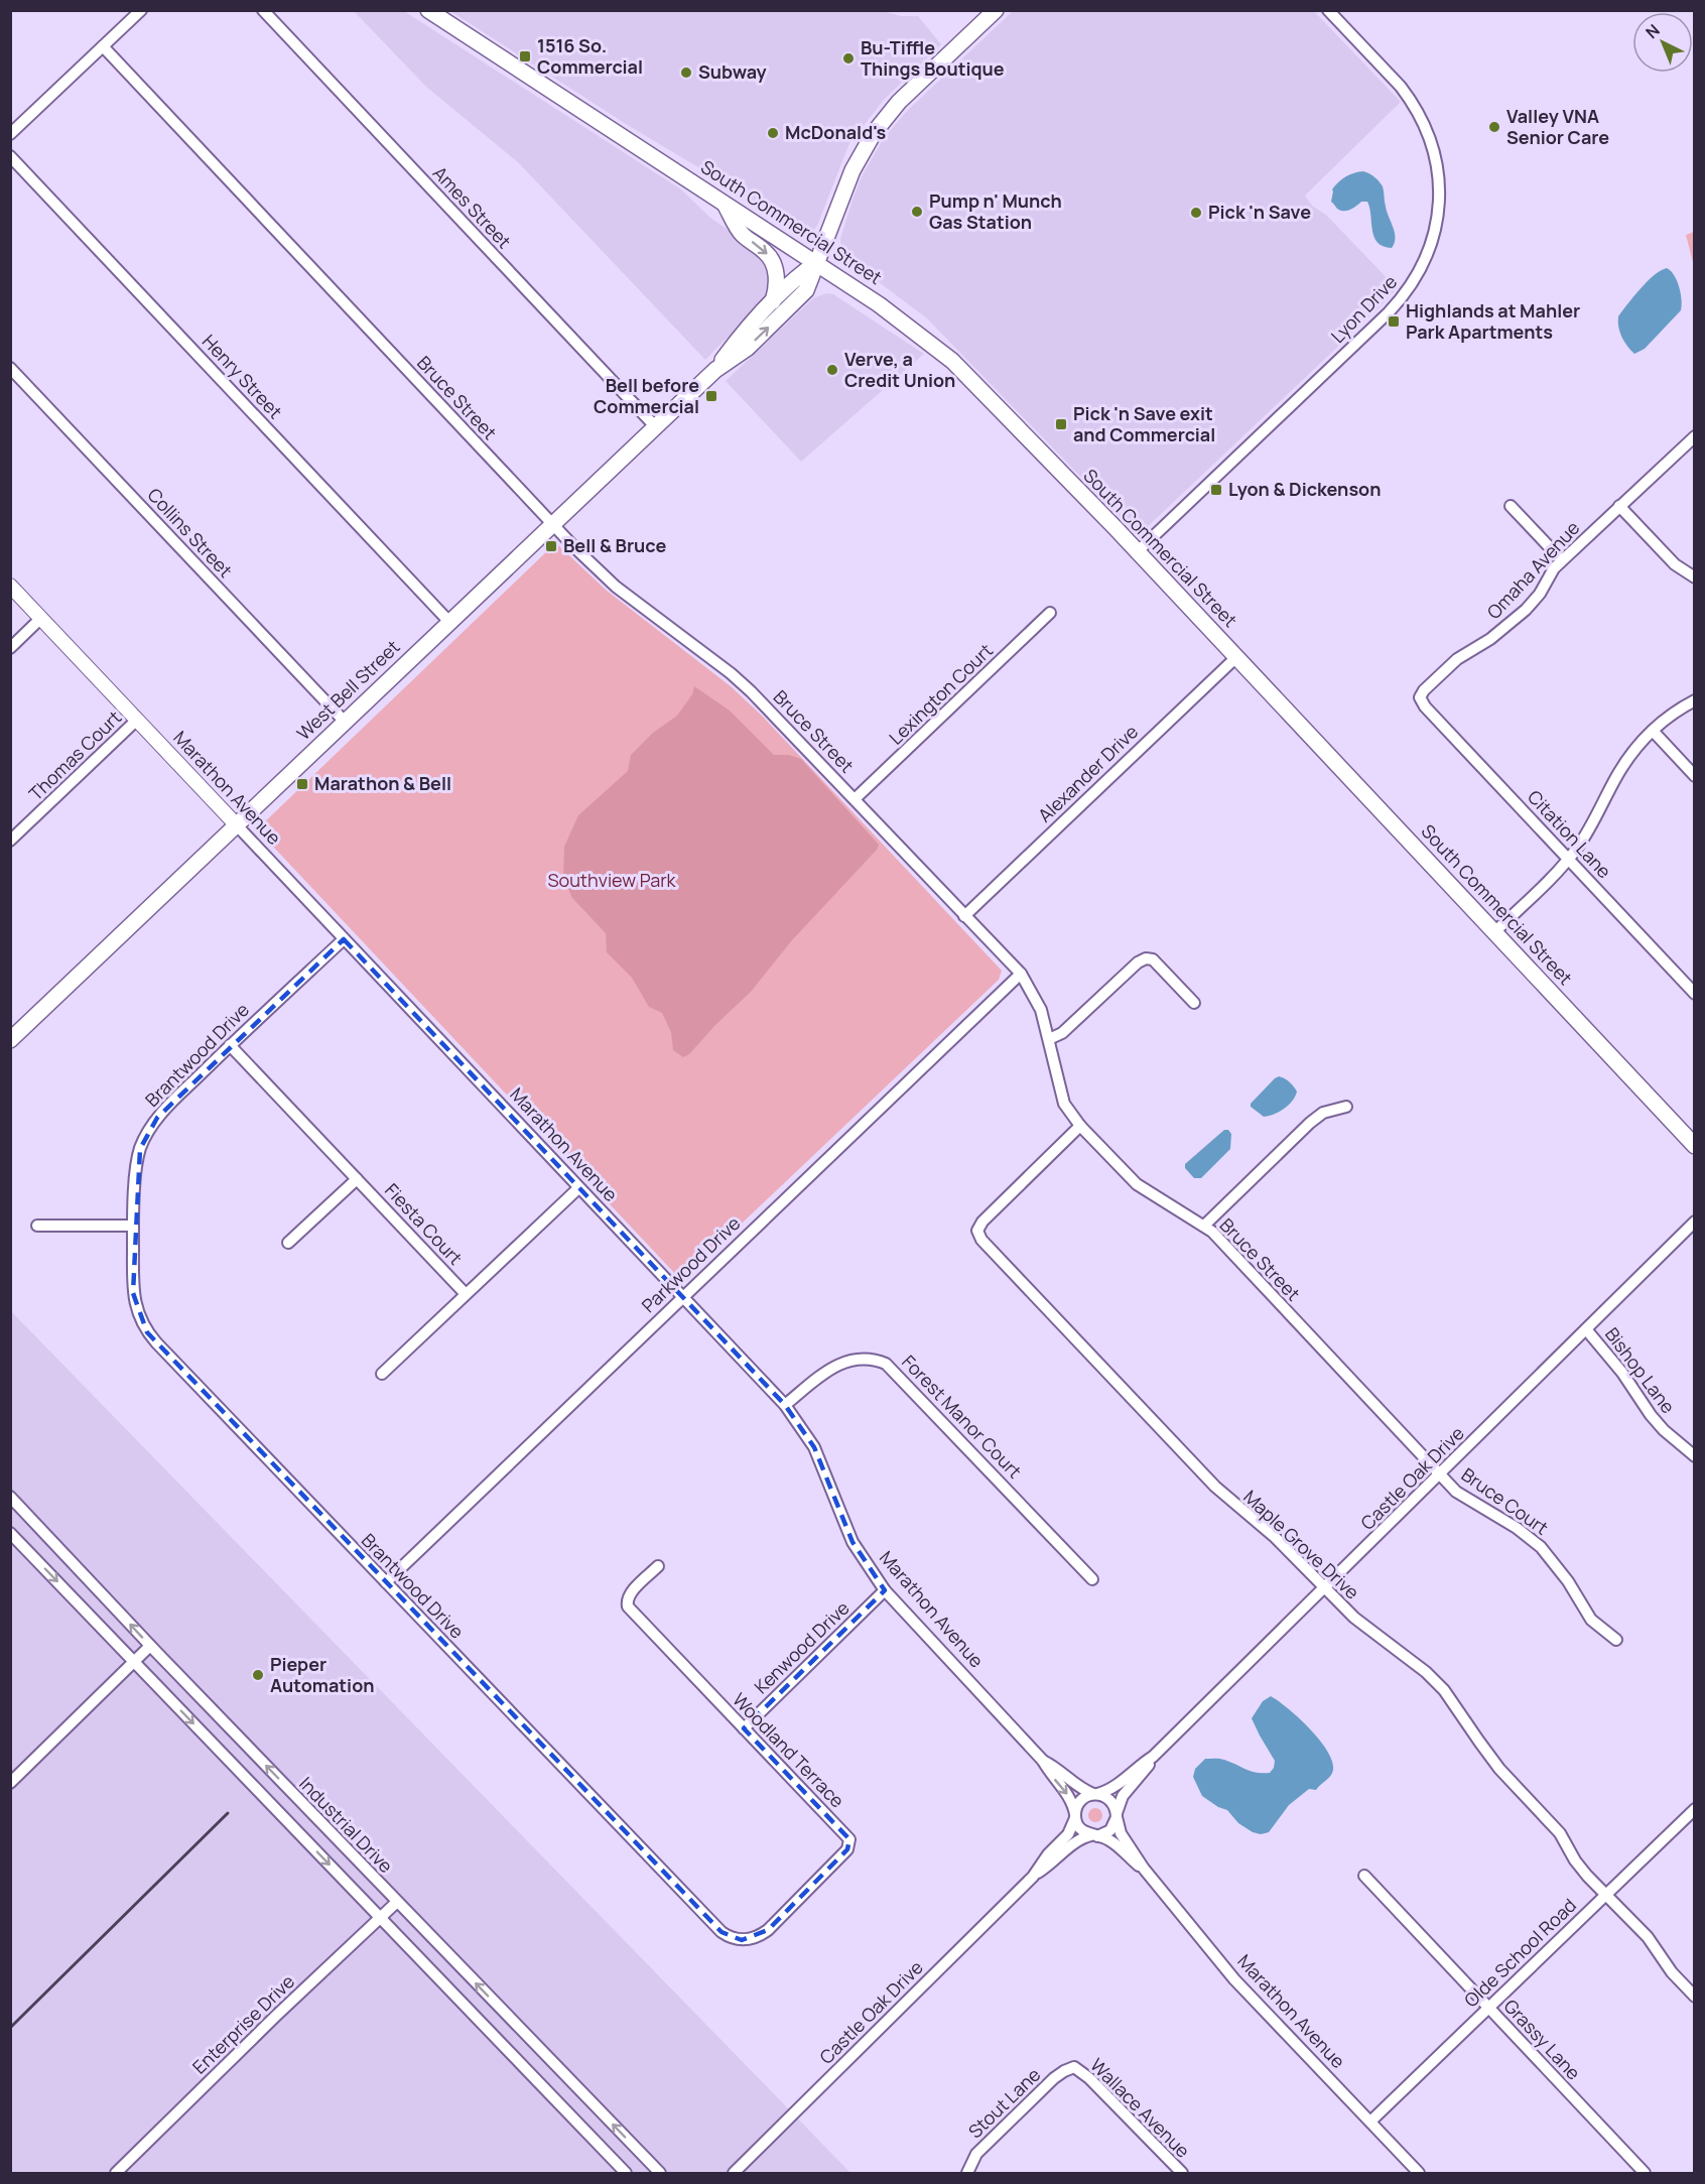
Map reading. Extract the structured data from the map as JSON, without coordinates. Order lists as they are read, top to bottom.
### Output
{
  "streets": {
    "main road": ["South Commercial Street", "West Bell Street"],
    "street": [
      "Ames Street",
      "Lyon Drive",
      "Henry Street",
      "Bruce Street",
      "Collins Street",
      "Omaha Avenue",
      "Lexington Court",
      "Thomas Court",
      "Alexander Drive",
      "Marathon Avenue",
      "Citation Lane",
      "Brantwood Drive",
      "Fiesta Court",
      "Parkwood Drive",
      "Bishop Lane",
      "Forest Manor Court",
      "Castle Oak Drive",
      "Bruce Court",
      "Maple Grove Drive",
      "Kenwood Drive",
      "Woodland Terrace",
      "Industrial Drive",
      "Olde School Road",
      "Enterprise Drive",
      "Grassy Lane",
      "Stout Lane",
      "Wallace Avenue"
    ]
  },
  "crossings": [
    ["Ames Street", "West Bell Street"],
    ["South Commercial Street", "Lyon Drive"],
    ["South Commercial Street", "West Bell Street"],
    ["South Commercial Street", "Alexander Drive"],
    ["Henry Street", "West Bell Street"],
    ["Bruce Street", "West Bell Street"],
    ["Bruce Street", "Lexington Court"],
    ["Bruce Street", "Alexander Drive"],
    ["Bruce Street", "Parkwood Drive"],
    ["Bruce Street", "Castle Oak Drive"],
    ["Bruce Street", "Bruce Court"],
    ["Bruce Street", "Maple Grove Drive"],
    ["Collins Street", "West Bell Street"],
    ["Omaha Avenue", "Citation Lane"],
    ["West Bell Street", "Marathon Avenue"],
    ["Thomas Court", "Marathon Avenue"],
    ["Marathon Avenue", "Brantwood Drive"],
    ["Marathon Avenue", "Parkwood Drive"],
    ["Marathon Avenue", "Forest Manor Court"],
    ["Marathon Avenue", "Castle Oak Drive"],
    ["Marathon Avenue", "Kenwood Drive"],
    ["Marathon Avenue", "Olde School Road"],
    ["Brantwood Drive", "Fiesta Court"],
    ["Brantwood Drive", "Parkwood Drive"],
    ["Brantwood Drive", "Woodland Terrace"],
    ["Bishop Lane", "Castle Oak Drive"],
    ["Castle Oak Drive", "Bruce Court"],
    ["Castle Oak Drive", "Maple Grove Drive"],
    ["Maple Grove Drive", "Olde School Road"],
    ["Kenwood Drive", "Woodland Terrace"],
    ["Industrial Drive", "Enterprise Drive"],
    ["Olde School Road", "Grassy Lane"],
    ["Stout Lane", "Wallace Avenue"]
  ],
  "parks": ["Southview Park"],
  "places": {
    "transit": [
      "1516 So. Commercial",
      "Highlands at Mahler Park Apartments",
      "Bell before Commercial",
      "Pick 'n Save exit and Commercial",
      "Lyon & Dickenson",
      "Bell & Bruce",
      "Marathon & Bell"
    ],
    "other": [
      "Bu-Tiffle Things Boutique",
      "Subway",
      "Valley VNA Senior Care",
      "McDonald's",
      "Pump n' Munch Gas Station",
      "Pick 'n Save",
      "Verve, a Credit Union",
      "Pieper Automation"
    ]
  },
  "north": "top left"
}
